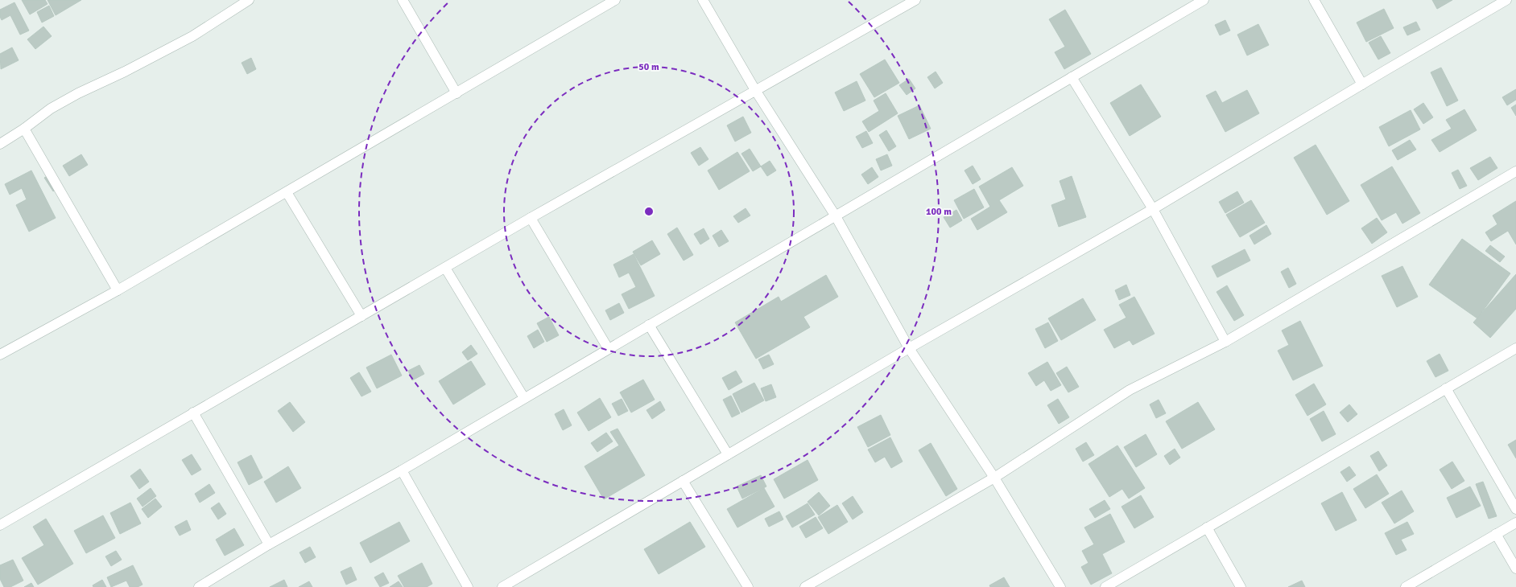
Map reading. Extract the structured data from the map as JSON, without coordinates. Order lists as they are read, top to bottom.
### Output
{
  "rings": ["50 m", "100 m"]
}
